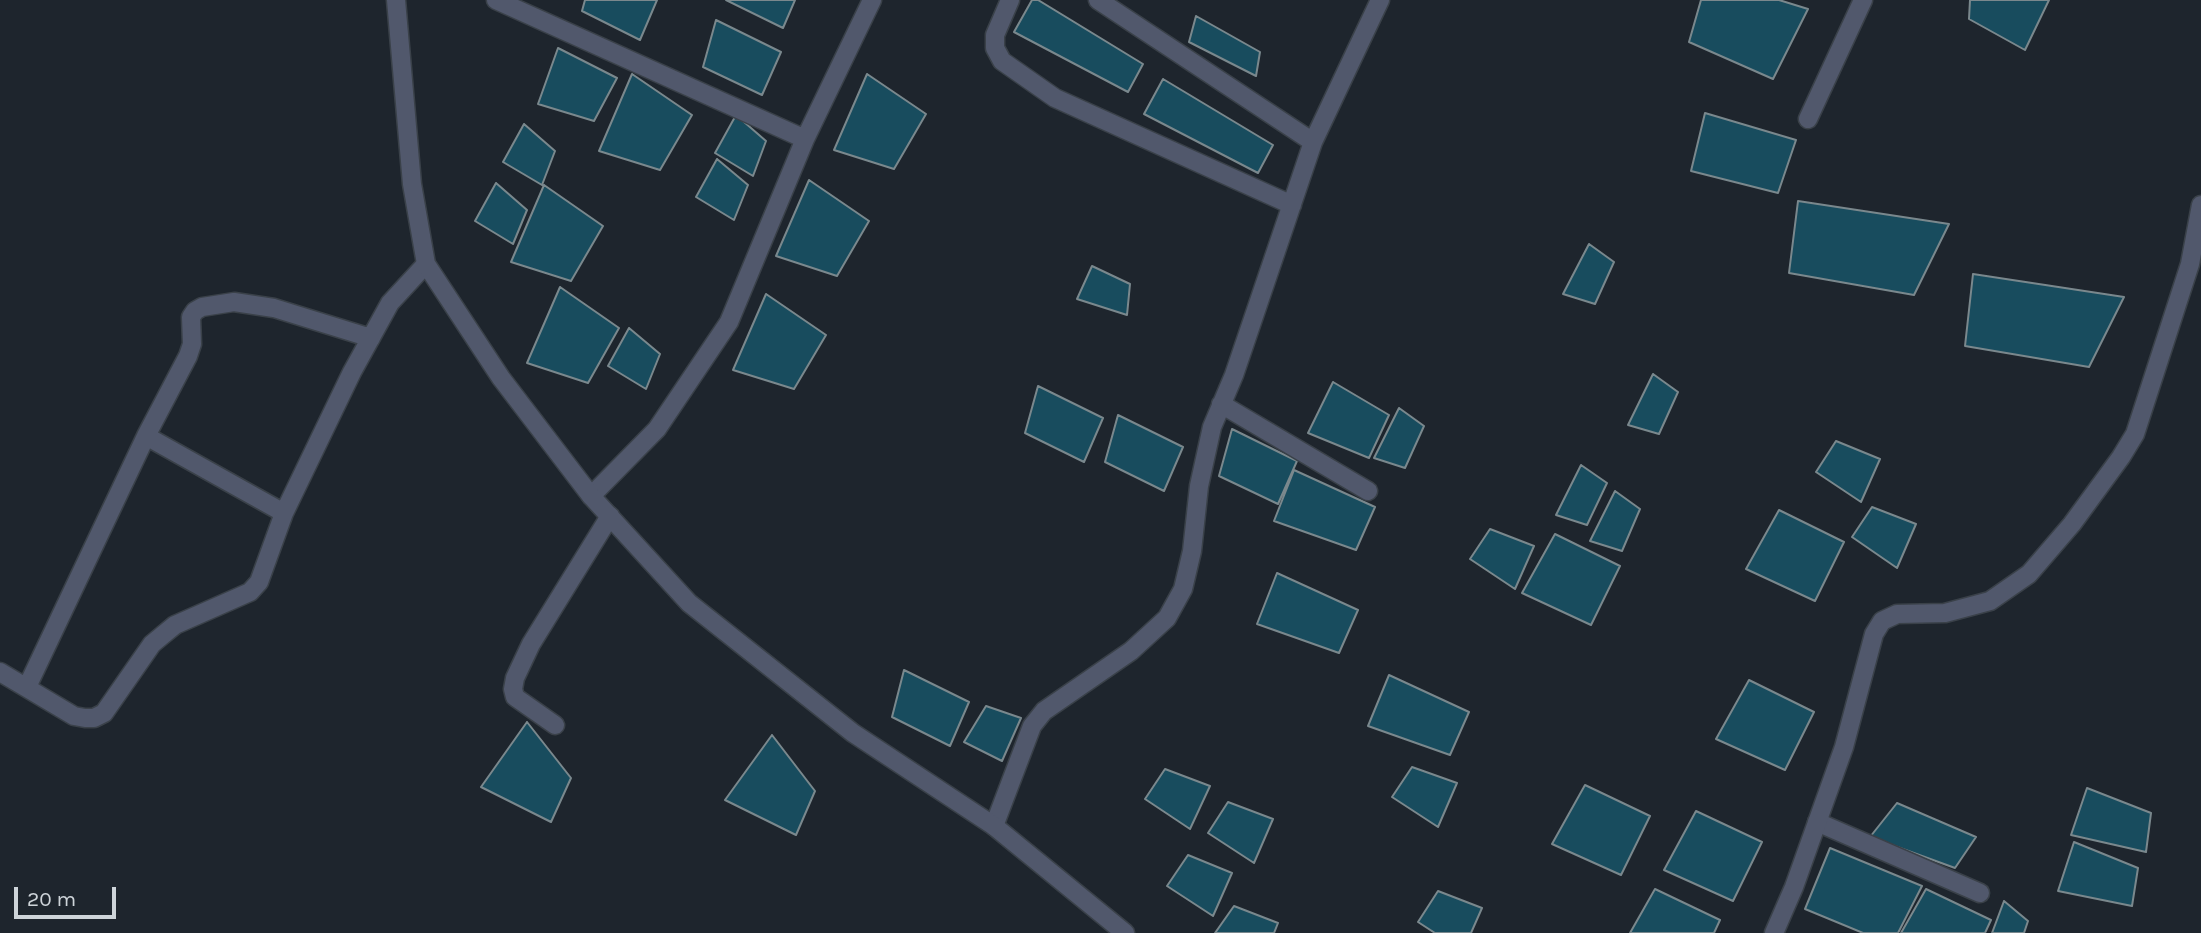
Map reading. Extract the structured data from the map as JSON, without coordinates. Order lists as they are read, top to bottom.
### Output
{
  "scale_bar": "20 m"
}
